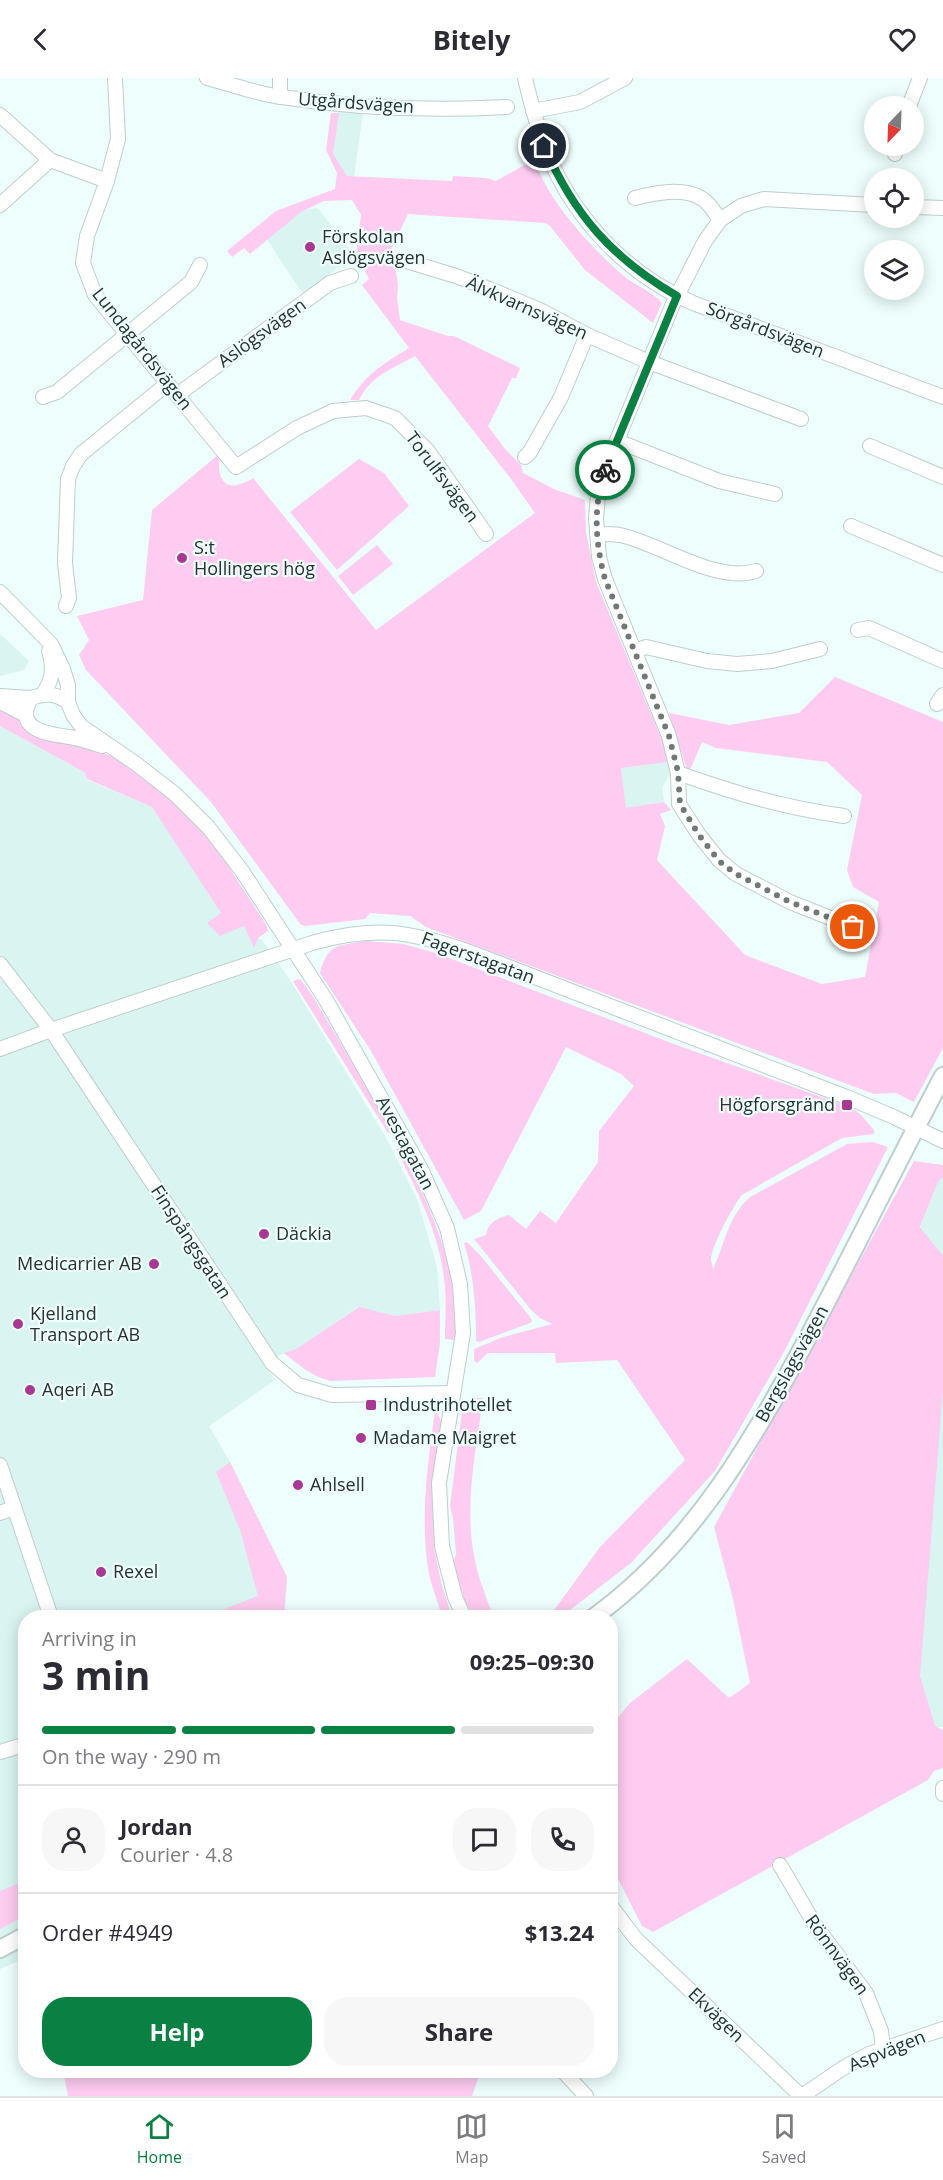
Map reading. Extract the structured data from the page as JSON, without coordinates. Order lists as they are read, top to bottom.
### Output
{
  "streets": {
    "main road": ["Bergslagsvägen"],
    "street": [
      "Utgårdsvägen",
      "Älvkvarnsvägen",
      "Sörgårdsvägen",
      "Aslögsvägen",
      "Lundagårdsvägen",
      "Torulfsvägen",
      "Fagerstagatan",
      "Avestagatan",
      "Finspångsgatan",
      "Rönnvägen",
      "Ekvägen",
      "Aspvägen"
    ]
  },
  "crossings": [
    ["Aslögsvägen", "Lundagårdsvägen"],
    ["Lundagårdsvägen", "Torulfsvägen"],
    ["Fagerstagatan", "Avestagatan"],
    ["Fagerstagatan", "Finspångsgatan"],
    ["Fagerstagatan", "Bergslagsvägen"],
    ["Avestagatan", "Finspångsgatan"],
    ["Rönnvägen", "Aspvägen"],
    ["Ekvägen", "Aspvägen"]
  ],
  "places": {
    "other": [
      "Förskolan Aslögsvägen",
      "S:t Hollingers hög",
      "Däckia",
      "Medicarrier AB",
      "Kjelland Transport AB",
      "Aqeri AB",
      "Madame Maigret",
      "Ahlsell",
      "Rexel"
    ],
    "transit": ["Högforsgränd", "Industrihotellet"]
  },
  "north": "bottom left",
  "page": {
    "header": "Bitely",
    "heading": ["3 min", "Arriving in", "09:25–09:30"],
    "panel": [
      "Jordan",
      "Courier · 4.8",
      "Order #4949",
      "$13.24"
    ],
    "bar": "On the way · 290 m",
    "buttons": ["Help", "Share"],
    "tabs": ["Home", "Map", "Saved"]
  }
}
